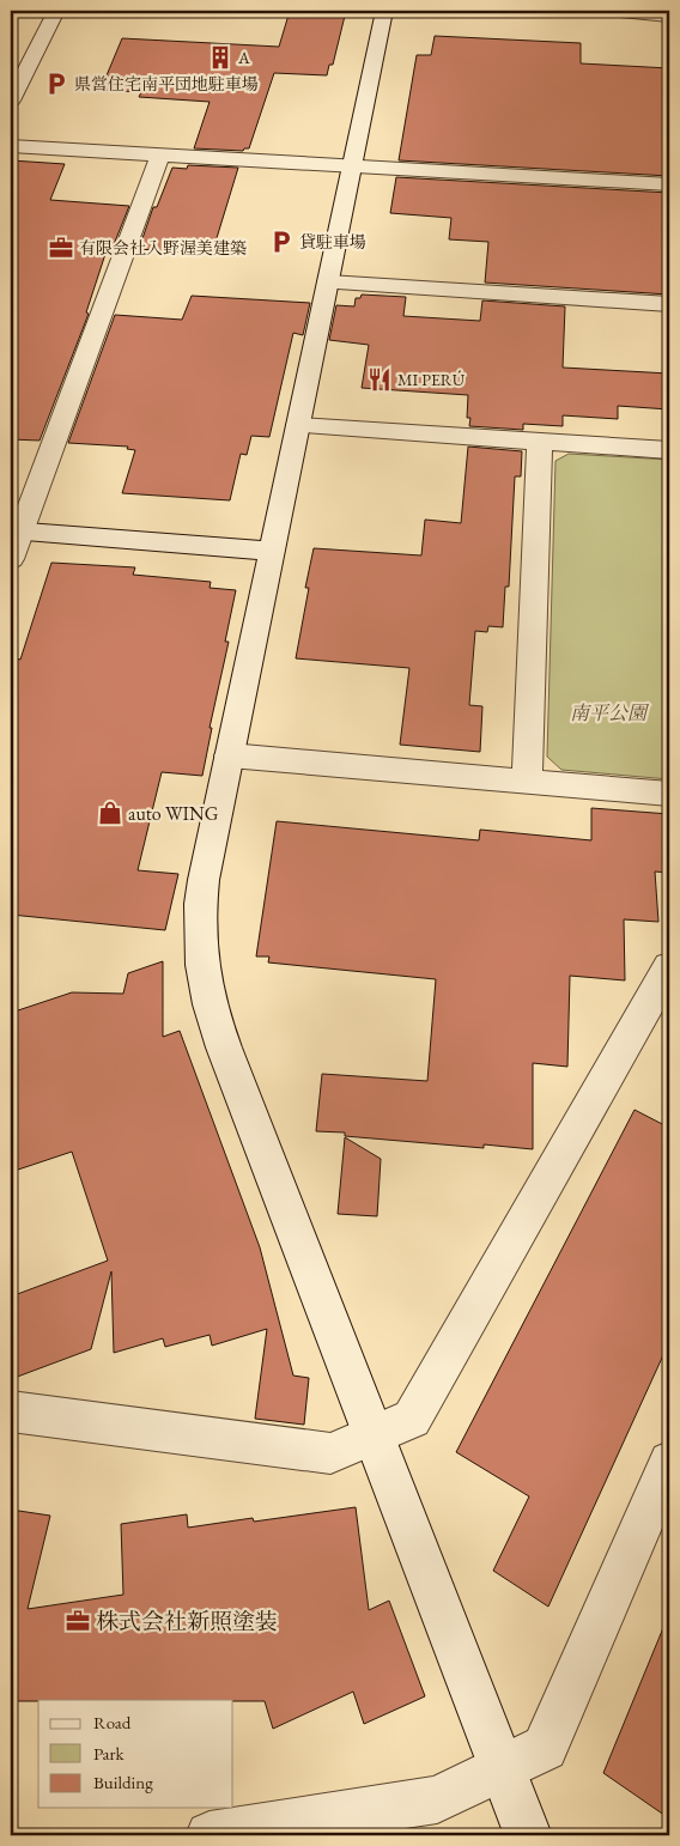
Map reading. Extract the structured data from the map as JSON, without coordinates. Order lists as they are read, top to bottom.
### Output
{
  "parks": ["南平公園"],
  "places": {
    "building": ["A"],
    "parking": ["県営住宅南平団地駐車場", "貸駐車場"],
    "office": ["有限会社入野渥美建築", "株式会社新照塗装"],
    "restaurant": ["MI PERÚ"],
    "shop": ["auto WING"]
  },
  "legend": ["Road", "Park", "Building"]
}
